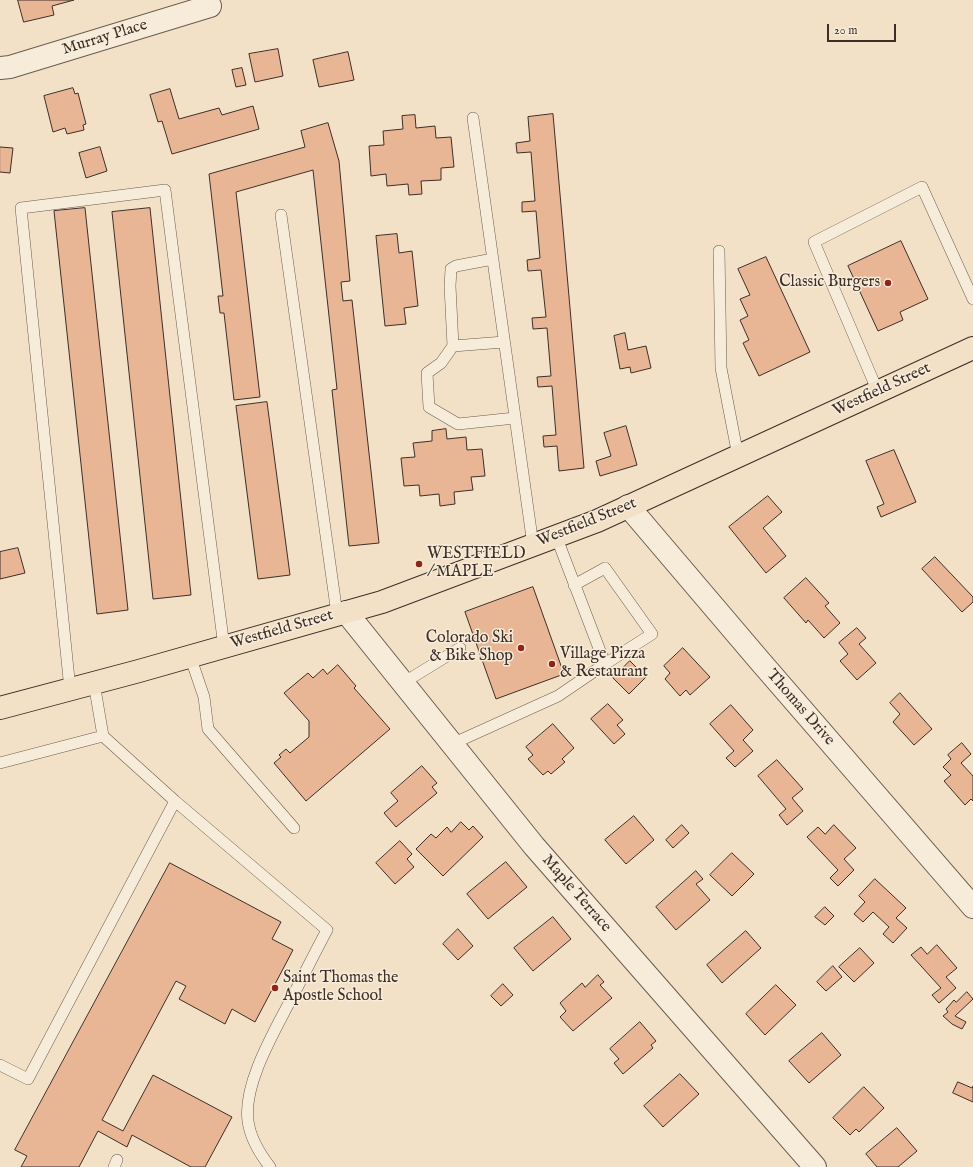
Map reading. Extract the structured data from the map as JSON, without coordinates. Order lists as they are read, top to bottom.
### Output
{
  "streets": {
    "main road": ["Westfield Street"],
    "street": ["Murray Place", "Thomas Drive", "Maple Terrace"]
  },
  "crossings": [
    ["Westfield Street", "Thomas Drive"],
    ["Westfield Street", "Maple Terrace"]
  ],
  "places": [
    "Classic Burgers",
    "WESTFIELD / MAPLE",
    "Colorado Ski & Bike Shop",
    "Village Pizza & Restaurant",
    "Saint Thomas the Apostle School"
  ],
  "scale_bar": "20 m"
}
